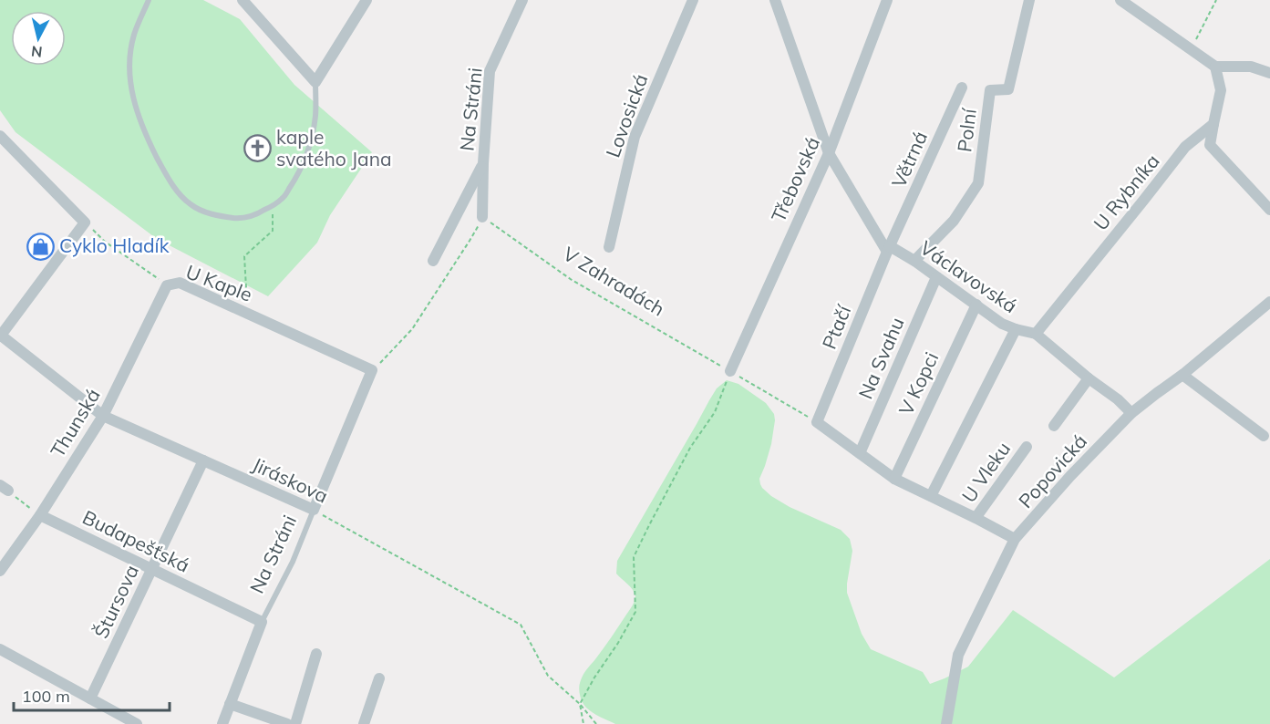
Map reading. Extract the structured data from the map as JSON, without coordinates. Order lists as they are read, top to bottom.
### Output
{
  "streets": {
    "street": [
      "Na Stráni",
      "Lovosická",
      "Polní",
      "Větrná",
      "Třebovská",
      "U Rybníka",
      "Václavovská",
      "U Kaple",
      "Ptačí",
      "Na Svahu",
      "V Kopci",
      "Thunská",
      "Popovická",
      "U Vleku",
      "Jiráskova",
      "Budapešťská",
      "Štursova"
    ],
    "path": ["V Zahradách"]
  },
  "crossings": [
    ["Na Stráni", "V Zahradách"],
    ["Na Stráni", "U Kaple"],
    ["Na Stráni", "Jiráskova"],
    ["Na Stráni", "Budapešťská"],
    ["Polní", "Václavovská"],
    ["Větrná", "Václavovská"],
    ["Větrná", "Ptačí"],
    ["Třebovská", "Václavovská"],
    ["Třebovská", "V Zahradách"],
    ["U Rybníka", "Václavovská"],
    ["Václavovská", "Ptačí"],
    ["Václavovská", "Na Svahu"],
    ["Václavovská", "V Kopci"],
    ["Václavovská", "Popovická"],
    ["V Zahradách", "Ptačí"],
    ["U Kaple", "Thunská"],
    ["Thunská", "Jiráskova"],
    ["Thunská", "Budapešťská"],
    ["Jiráskova", "Štursova"],
    ["Budapešťská", "Štursova"]
  ],
  "places": {
    "church": ["kaple svatého Jana"],
    "shop": ["Cyklo Hladík"]
  },
  "scale_bar": "100 m",
  "north": "bottom"
}
